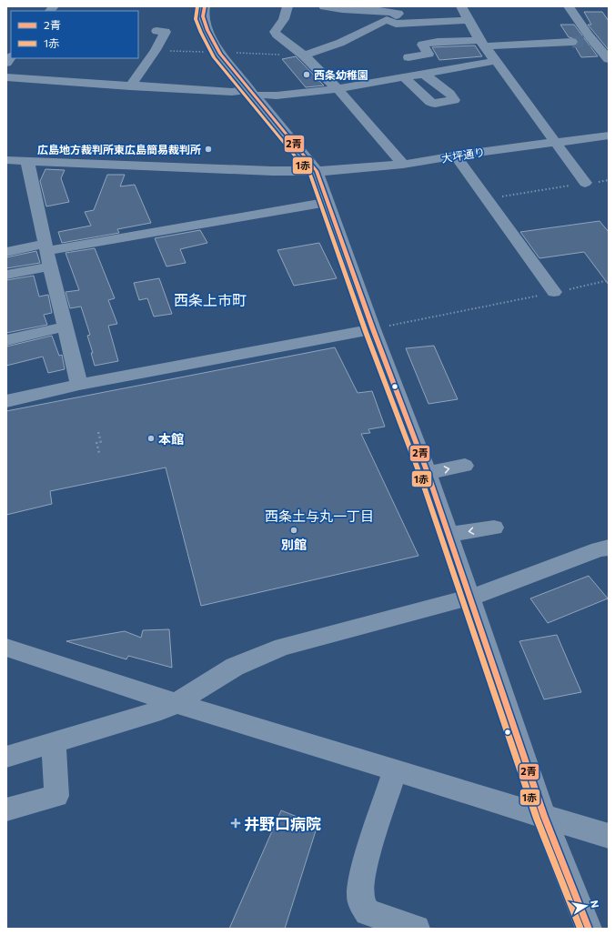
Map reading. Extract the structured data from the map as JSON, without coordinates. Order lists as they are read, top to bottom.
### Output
{
  "streets": {
    "street": ["大坪通り"]
  },
  "districts": ["西条上市町", "西条土与丸一丁目"],
  "places": {
    "other": [
      "西条幼稚園",
      "広島地方裁判所東広島簡易裁判所",
      "本館",
      "別館"
    ],
    "health": ["井野口病院"]
  },
  "lines": ["transit line 2青", "transit line 1赤"],
  "legend": ["2青", "1赤"],
  "north": "right"
}
